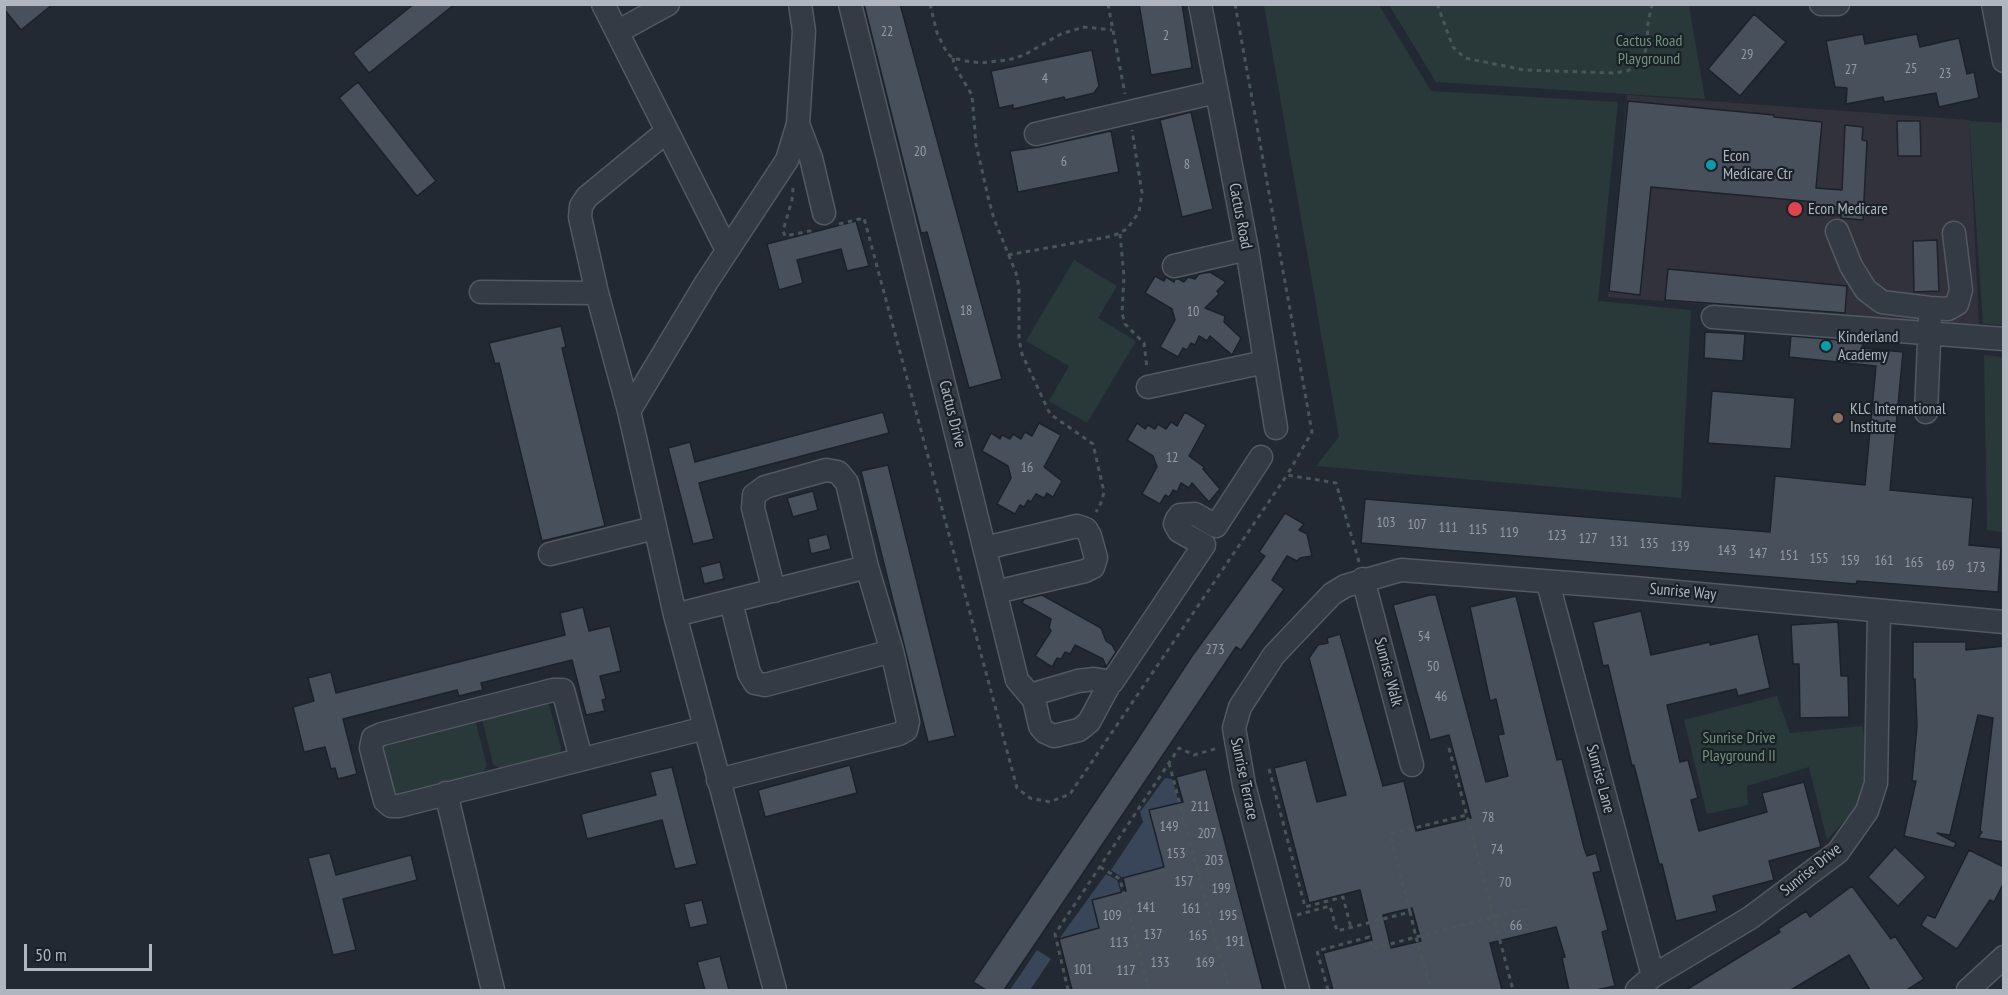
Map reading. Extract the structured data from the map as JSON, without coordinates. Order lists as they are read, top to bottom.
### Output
{
  "streets": {
    "street": [
      "Cactus Road",
      "Cactus Drive",
      "Sunrise Way",
      "Sunrise Walk",
      "Sunrise Terrace",
      "Sunrise Lane",
      "Sunrise Drive"
    ]
  },
  "crossings": [
    ["Sunrise Way", "Sunrise Walk"],
    ["Sunrise Way", "Sunrise Terrace"],
    ["Sunrise Way", "Sunrise Lane"],
    ["Sunrise Way", "Sunrise Drive"],
    ["Sunrise Walk", "Sunrise Terrace"],
    ["Sunrise Lane", "Sunrise Drive"]
  ],
  "parks": ["Cactus Road Playground", "Sunrise Drive Playground II"],
  "places": [
    "Econ Medicare Ctr",
    "Econ Medicare",
    "Kinderland Academy",
    "KLC International Institute"
  ],
  "house_numbers": [
    "22",
    "2",
    "29",
    "25",
    "27",
    "23",
    "4",
    "20",
    "6",
    "8",
    "18",
    "10",
    "12",
    "16",
    "103",
    "107",
    "111",
    "115",
    "119",
    "123",
    "127",
    "131",
    "135",
    "139",
    "143",
    "147",
    "151",
    "155",
    "159",
    "161",
    "165",
    "169",
    "173",
    "54",
    "273",
    "50",
    "46",
    "211",
    "78",
    "149",
    "207",
    "74",
    "153",
    "203",
    "157",
    "70",
    "199",
    "141",
    "161",
    "109",
    "195",
    "66",
    "137",
    "165",
    "191",
    "113",
    "133",
    "169",
    "101",
    "117"
  ],
  "scale_bar": "50 m"
}
